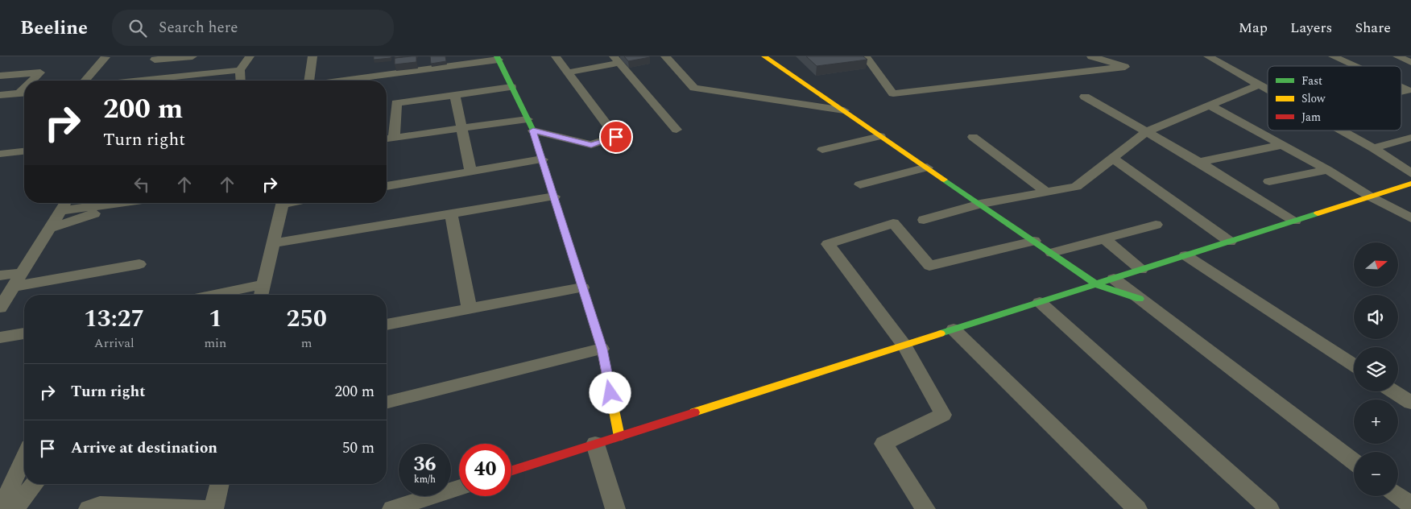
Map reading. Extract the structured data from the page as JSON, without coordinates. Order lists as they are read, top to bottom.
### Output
{
  "legend": ["Fast", "Slow", "Jam"],
  "north": "right",
  "page": {
    "header": "Beeline",
    "search": "Search here",
    "nav": ["Map", "Layers", "Share"],
    "turn": ["200 m", "Turn right"],
    "map_buttons": ["+", "−"],
    "eta": [
      "13:27",
      "Arrival",
      "1",
      "min",
      "250",
      "m"
    ],
    "list": [
      {
        "name": "Turn right",
        "value": "200 m"
      },
      {
        "name": "Arrive at destination",
        "value": "50 m"
      }
    ],
    "speed": "36 km/h",
    "limit": "40"
  }
}
